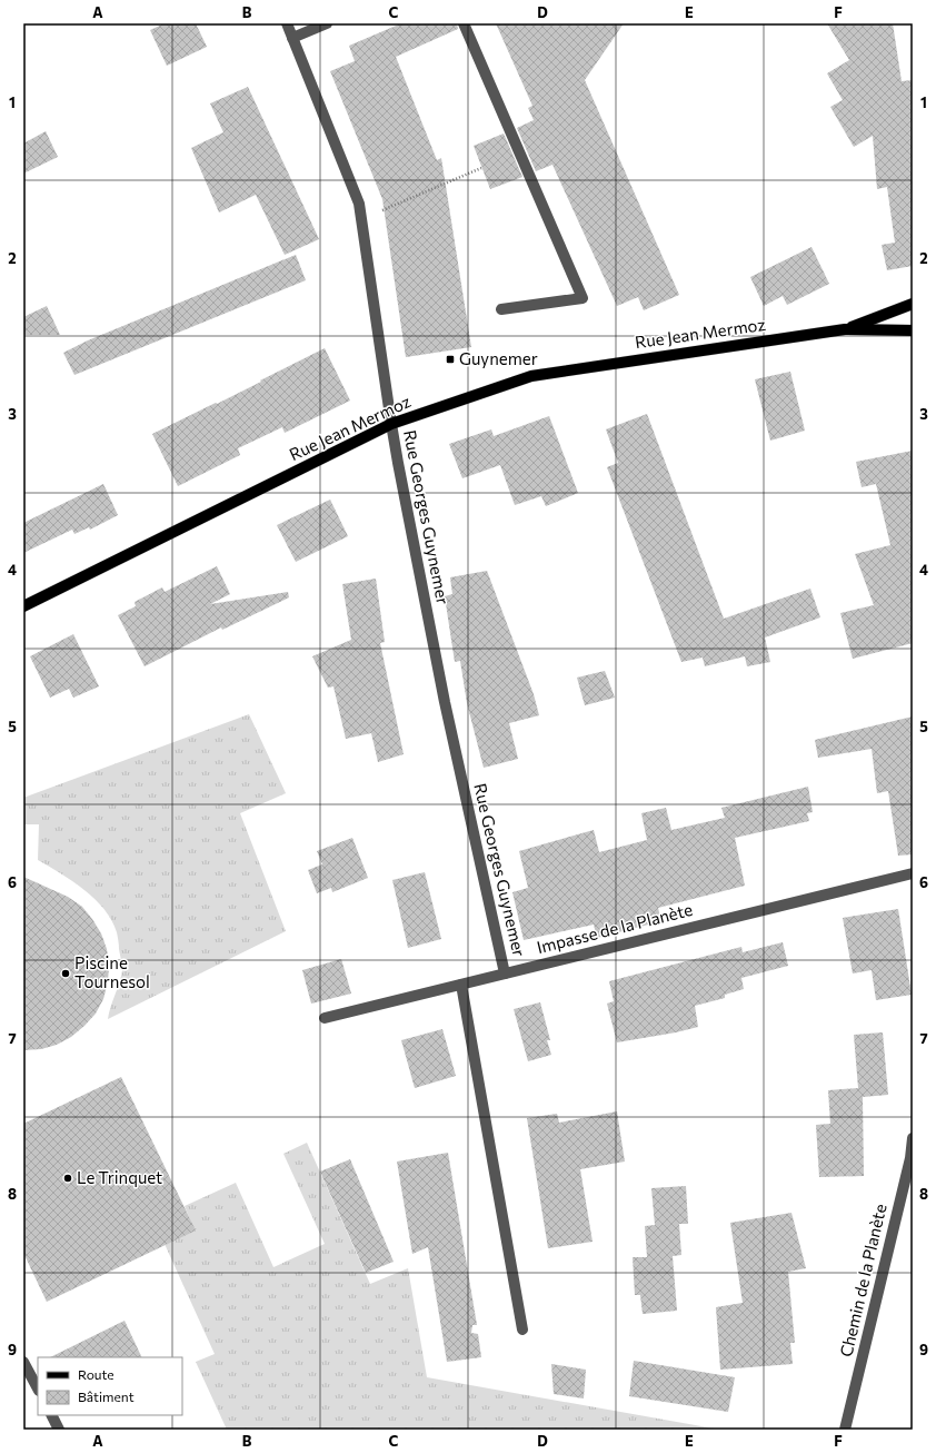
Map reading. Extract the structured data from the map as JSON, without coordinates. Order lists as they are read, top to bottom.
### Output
{
  "streets": {
    "main road": ["Rue Jean Mermoz"],
    "street": ["Rue Georges Guynemer", "Impasse de la Planète", "Chemin de la Planète"]
  },
  "crossings": [
    ["Rue Jean Mermoz", "Rue Georges Guynemer"],
    ["Rue Georges Guynemer", "Impasse de la Planète"]
  ],
  "places": {
    "transit": ["Guynemer"],
    "other": ["Piscine Tournesol", "Le Trinquet"]
  },
  "legend": ["Route", "Bâtiment"],
  "grid": {
    "columns": [
      "A",
      "B",
      "C",
      "D",
      "E",
      "F"
    ],
    "rows": [
      "1",
      "2",
      "3",
      "4",
      "5",
      "6",
      "7",
      "8",
      "9"
    ]
  }
}
